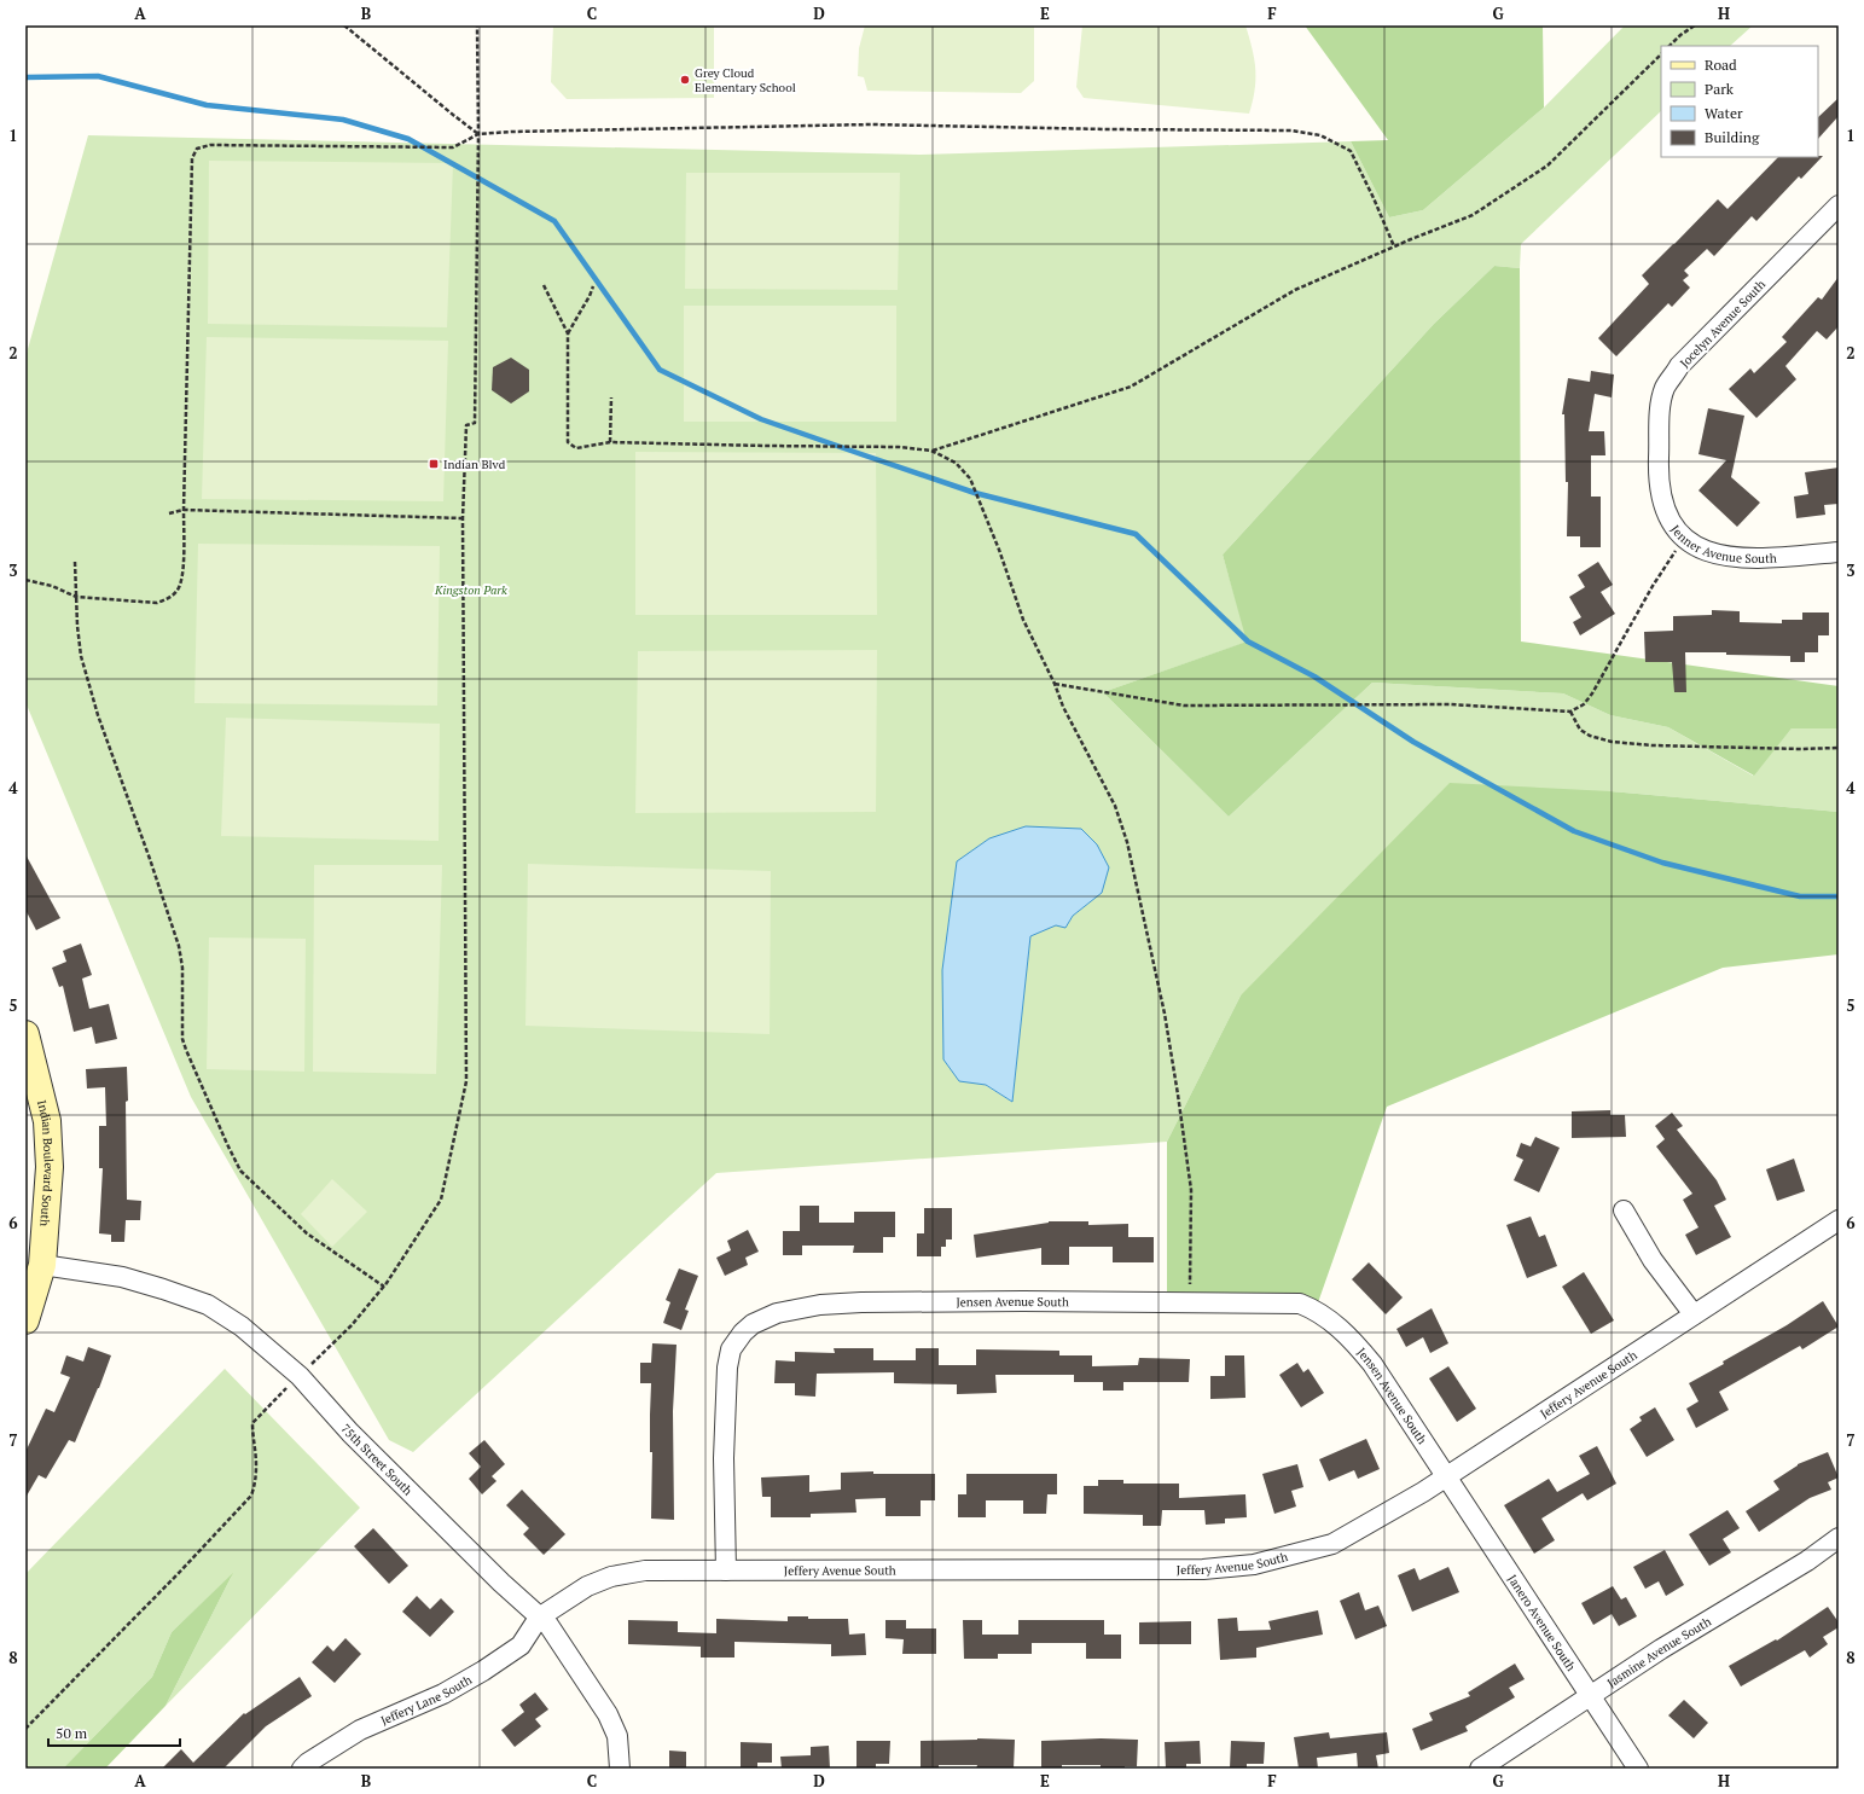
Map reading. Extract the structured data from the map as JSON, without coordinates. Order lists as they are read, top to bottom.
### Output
{
  "streets": {
    "street": [
      "Jocelyn Avenue South",
      "Jenner Avenue South",
      "Indian Boulevard South",
      "Jensen Avenue South",
      "Jeffery Avenue South",
      "75th Street South",
      "Janero Avenue South",
      "Jasmine Avenue South",
      "Jeffery Lane South"
    ]
  },
  "crossings": [
    ["Jocelyn Avenue South", "Jenner Avenue South"],
    ["Indian Boulevard South", "75th Street South"],
    ["Jensen Avenue South", "Jeffery Avenue South"],
    ["Jensen Avenue South", "Janero Avenue South"],
    ["Jeffery Avenue South", "75th Street South"],
    ["Jeffery Avenue South", "Janero Avenue South"],
    ["Jeffery Avenue South", "Jeffery Lane South"],
    ["75th Street South", "Jeffery Lane South"],
    ["Janero Avenue South", "Jasmine Avenue South"]
  ],
  "parks": ["Kingston Park"],
  "places": {
    "other": ["Grey Cloud Elementary School"],
    "transit": ["Indian Blvd"]
  },
  "legend": [
    "Road",
    "Park",
    "Water",
    "Building"
  ],
  "scale_bar": "50 m",
  "grid": {
    "columns": [
      "A",
      "B",
      "C",
      "D",
      "E",
      "F",
      "G",
      "H"
    ],
    "rows": [
      "1",
      "2",
      "3",
      "4",
      "5",
      "6",
      "7",
      "8"
    ]
  }
}
